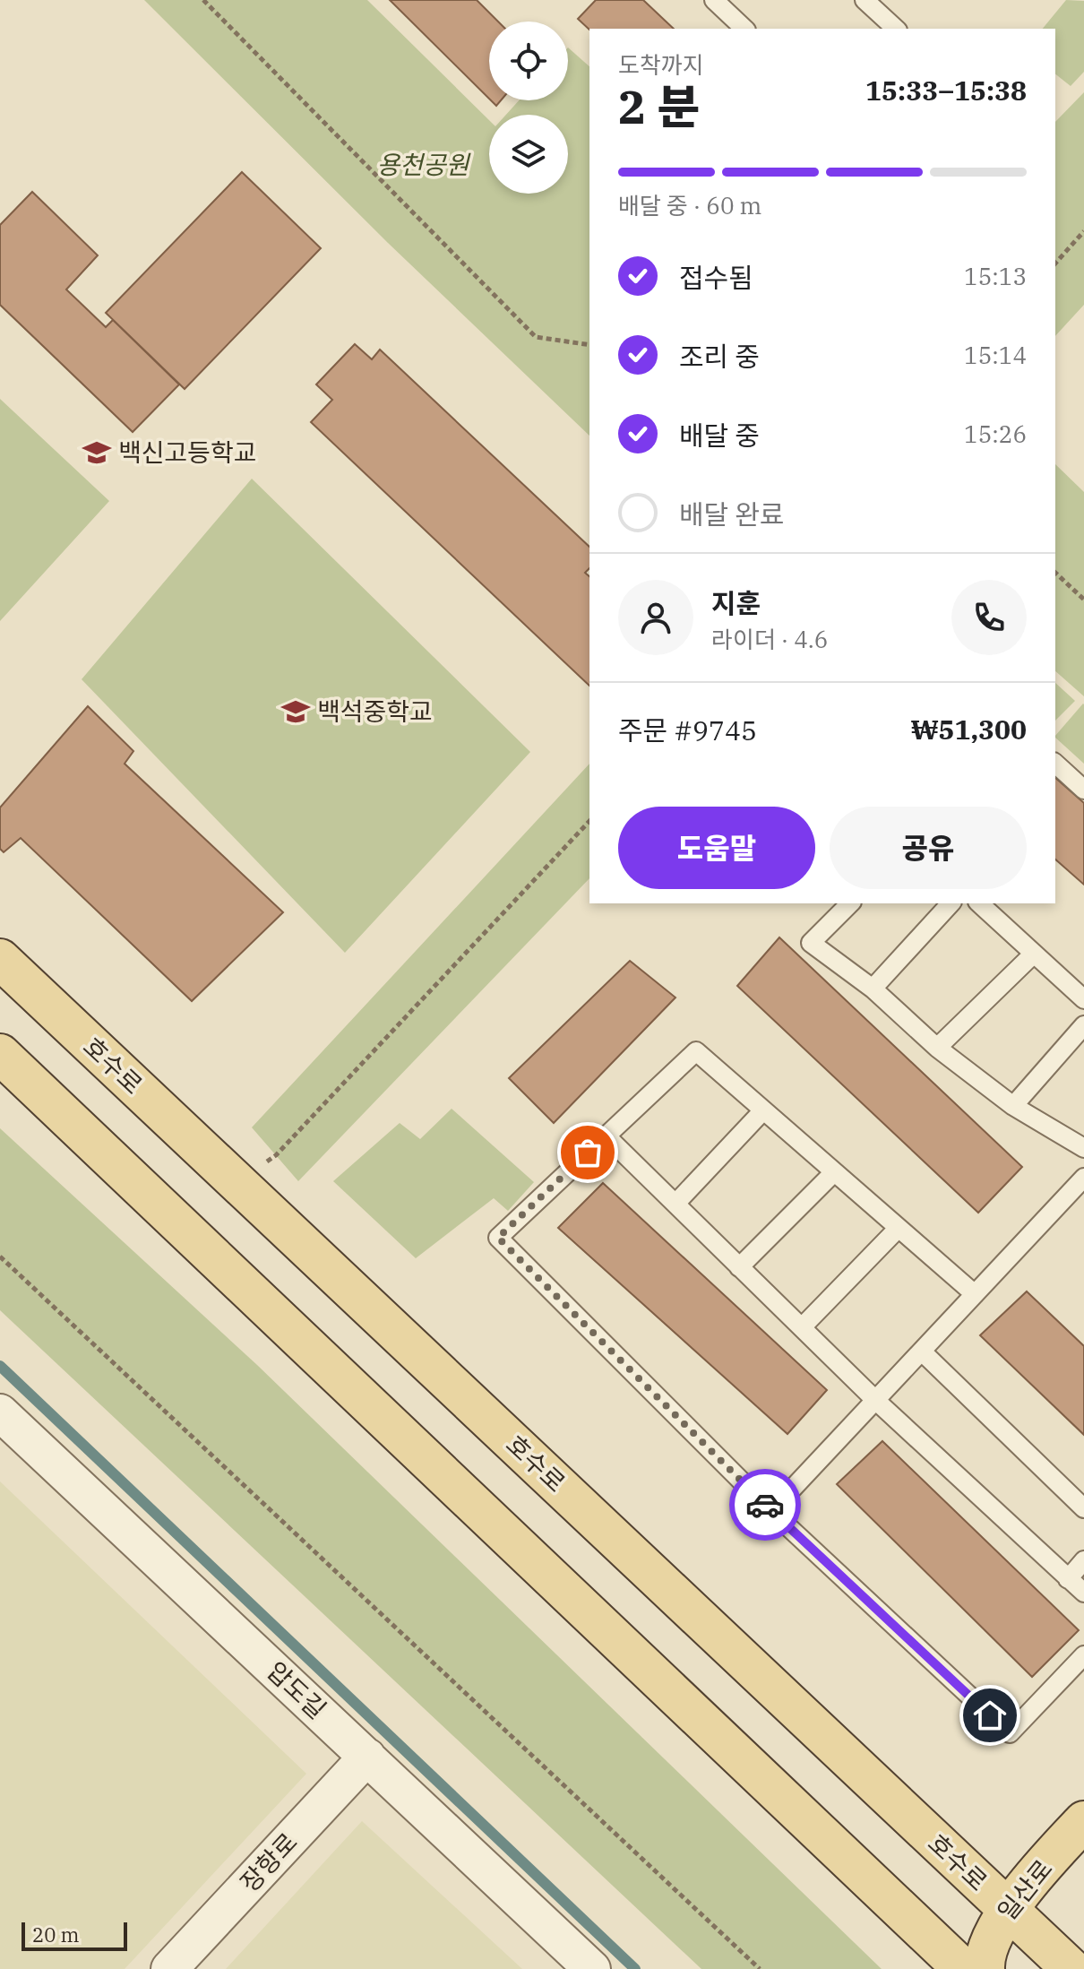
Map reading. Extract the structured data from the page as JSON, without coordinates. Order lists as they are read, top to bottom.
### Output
{
  "streets": {
    "main road": ["호수로", "일산로"],
    "street": ["압도길", "장항로"]
  },
  "crossings": [
    ["호수로", "일산로"],
    ["압도길", "장항로"]
  ],
  "parks": ["용천공원"],
  "places": {
    "school or university": ["백신고등학교", "백석중학교"]
  },
  "scale_bar": "20 m",
  "page": {
    "heading": ["2 분", "도착까지", "15:33–15:38"],
    "panel": [
      "지훈",
      "라이더 · 4.6",
      "주문 #9745",
      "₩51,300"
    ],
    "bar": "배달 중 · 60 m",
    "list": [
      ["접수됨", "15:13"],
      ["조리 중", "15:14"],
      ["배달 중", "15:26"],
      "배달 완료"
    ],
    "buttons": ["도움말", "공유"],
    "scale": "20 m"
  }
}
